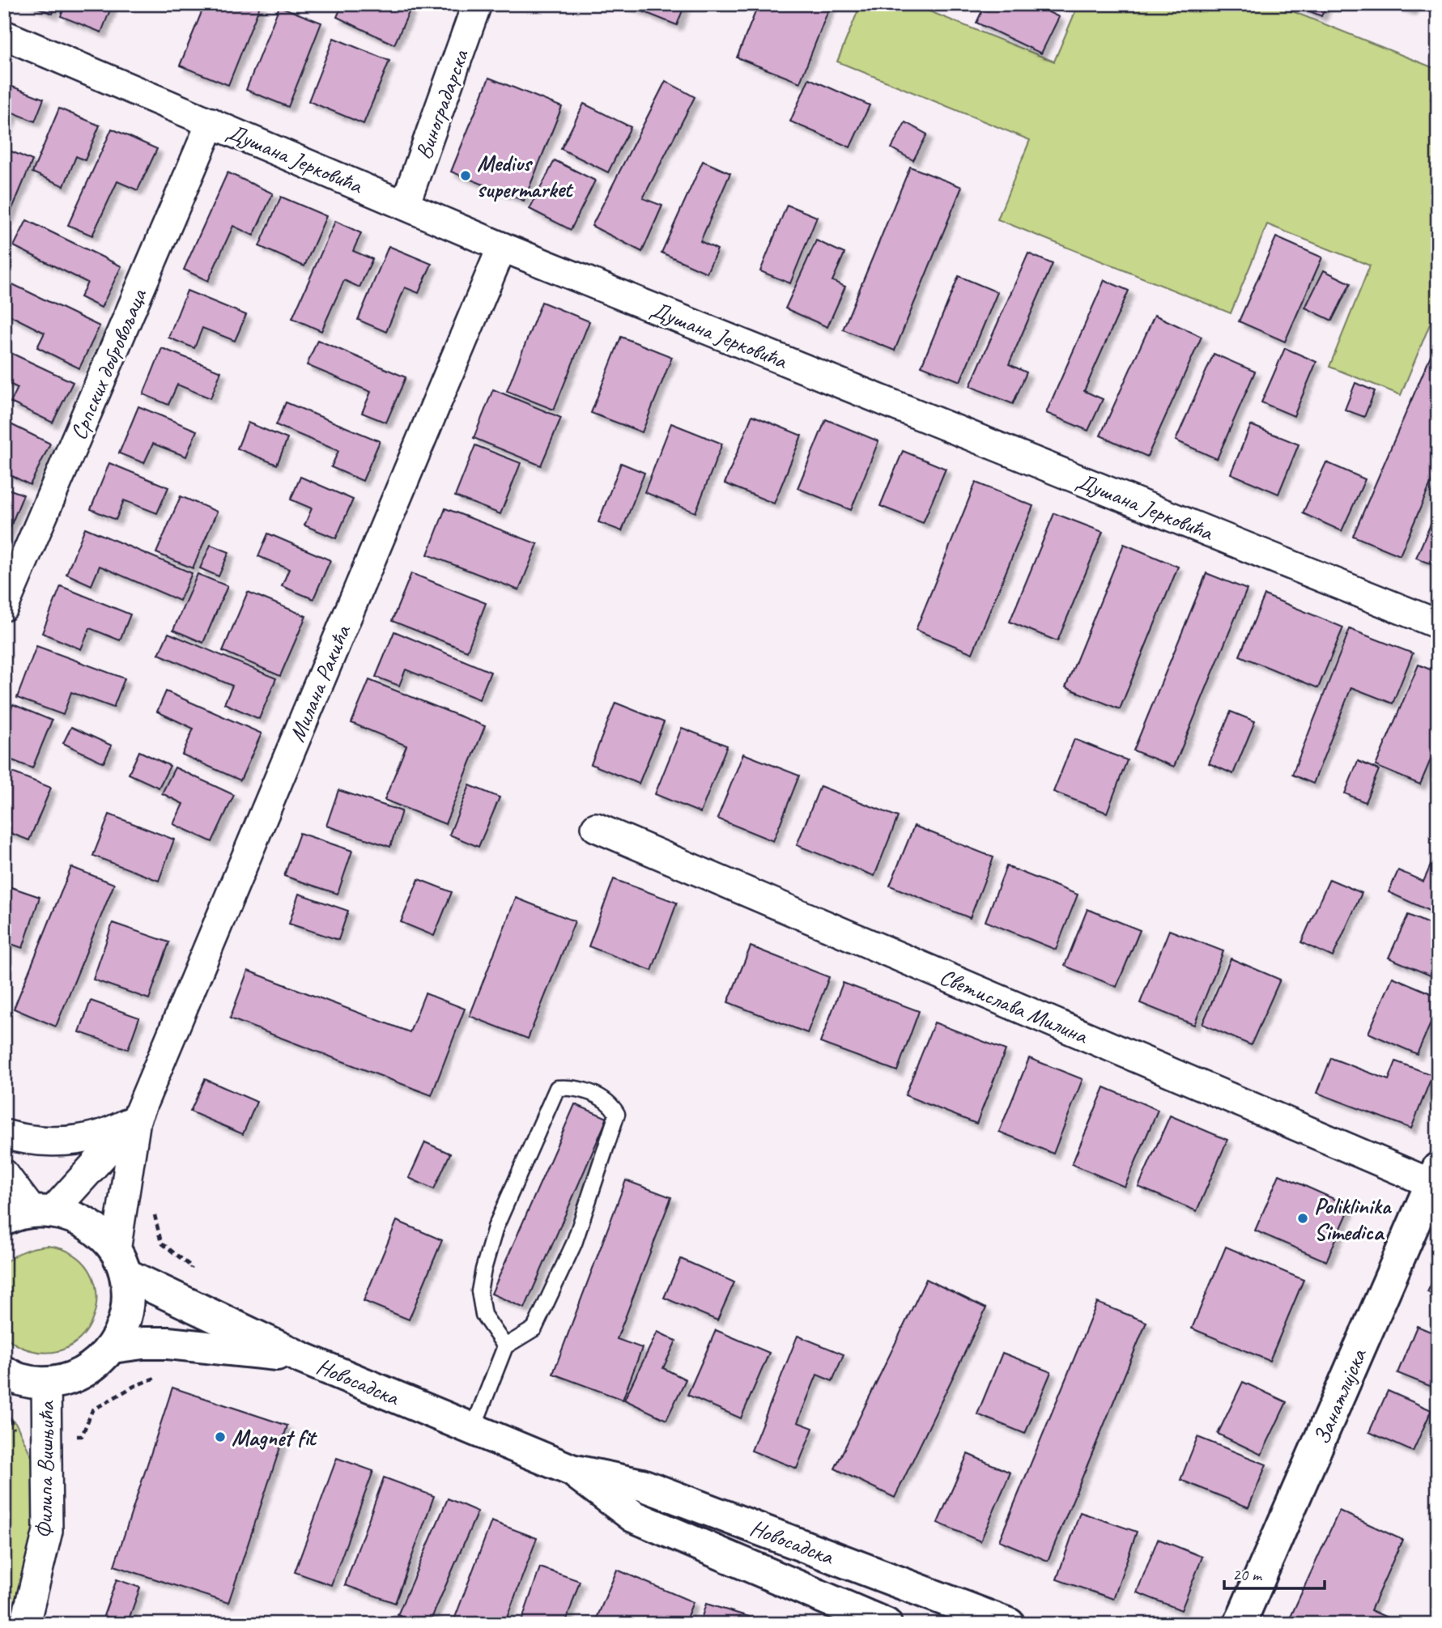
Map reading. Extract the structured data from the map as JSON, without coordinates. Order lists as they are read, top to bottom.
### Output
{
  "streets": {
    "main road": ["Новосадска", "Занатлијска"],
    "street": [
      "Виноградарска",
      "Душана Јерковића",
      "Српских добровољаца",
      "Милана Ракића",
      "Светислава Милина",
      "Филипа Вишњића"
    ]
  },
  "crossings": [
    ["Виноградарска", "Душана Јерковића"],
    ["Душана Јерковића", "Српских добровољаца"],
    ["Душана Јерковића", "Милана Ракића"],
    ["Милана Ракића", "Новосадска"],
    ["Светислава Милина", "Занатлијска"]
  ],
  "places": ["Medius supermarket", "Poliklinika Simedica", "Magnet fit"],
  "scale_bar": "20 m"
}
